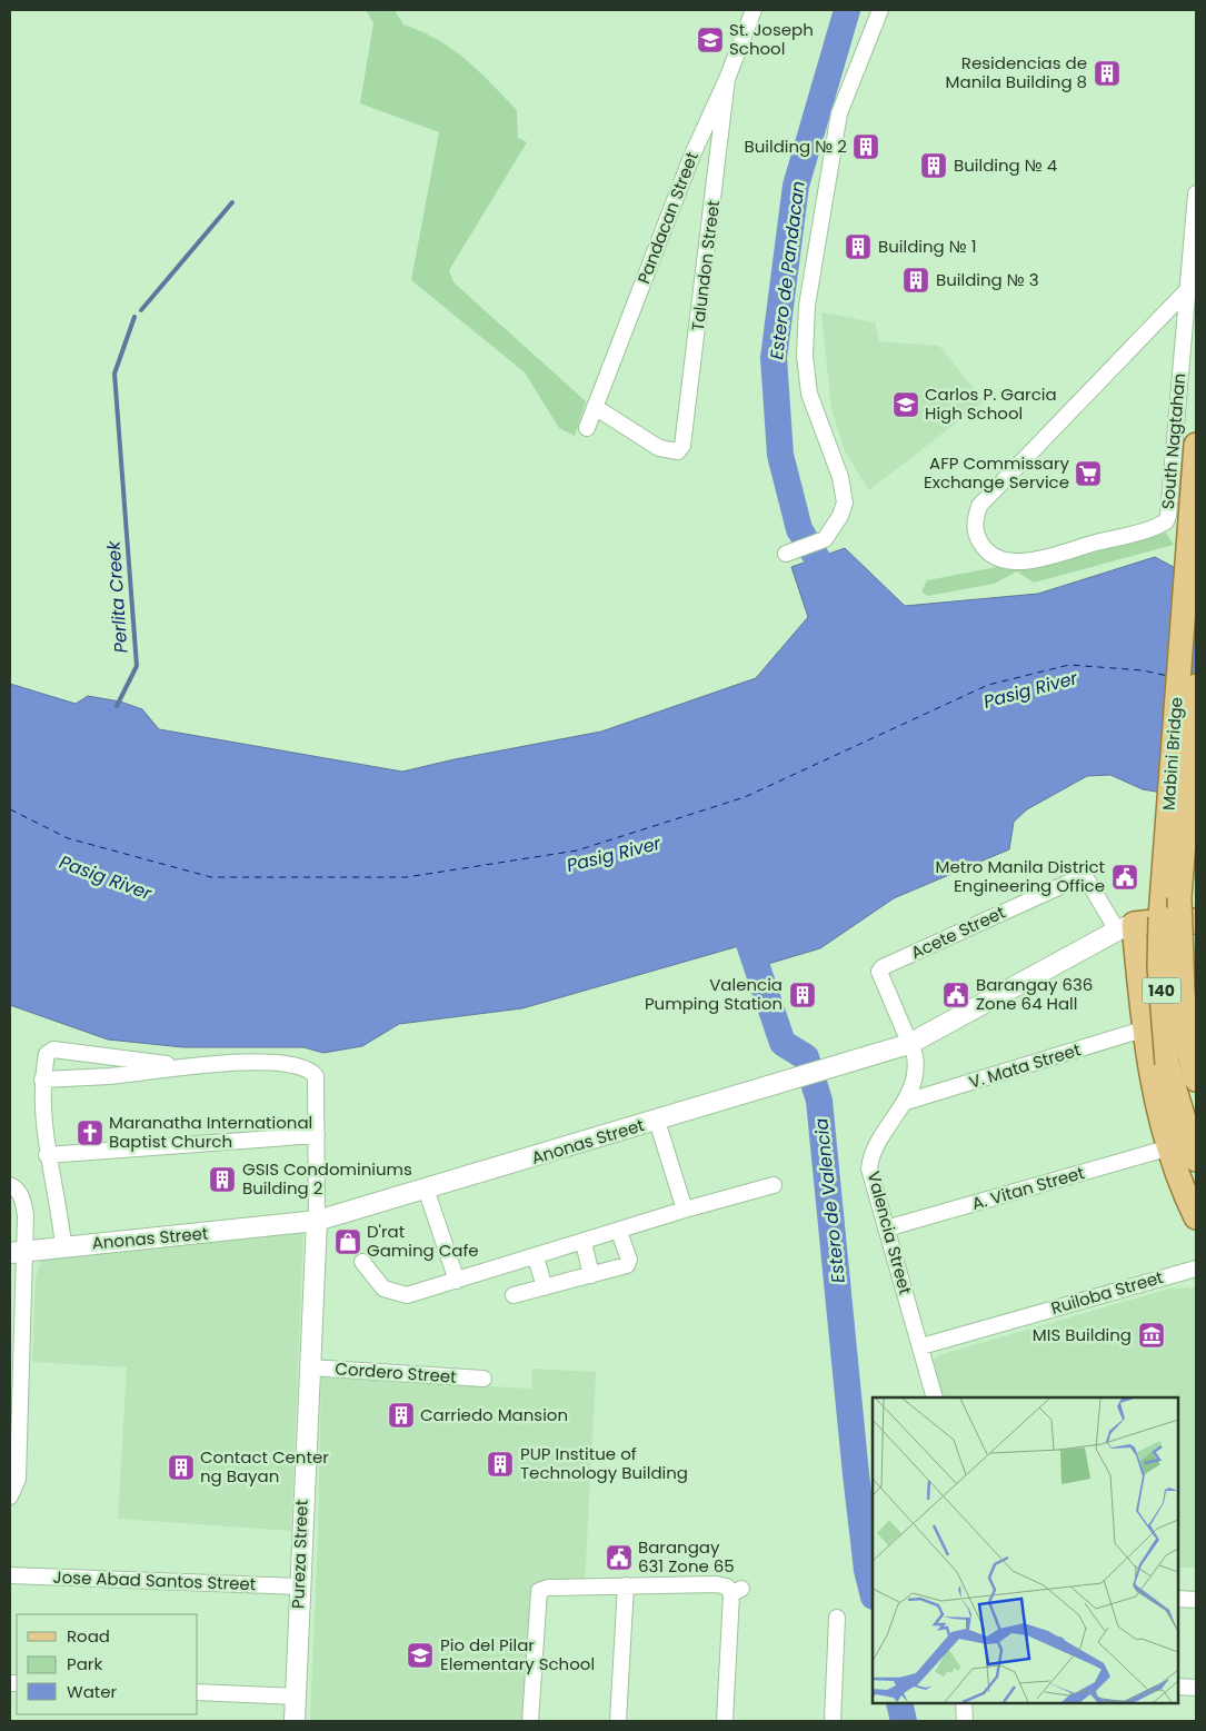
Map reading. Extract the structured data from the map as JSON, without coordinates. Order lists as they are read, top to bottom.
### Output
{
  "streets": {
    "main road": ["Mabini Bridge", "140"],
    "street": [
      "Pandacan Street",
      "Talundon Street",
      "South Nagtahan",
      "Acete Street",
      "V. Mata Street",
      "Anonas Street",
      "A. Vitan Street",
      "Valencia Street",
      "Ruiloba Street",
      "Cordero Street",
      "Pureza Street",
      "Jose Abad Santos Street"
    ]
  },
  "crossings": [
    ["Pandacan Street", "Talundon Street"],
    ["Acete Street", "Anonas Street"],
    ["Acete Street", "Valencia Street"],
    ["V. Mata Street", "Valencia Street"],
    ["Anonas Street", "Valencia Street"],
    ["Anonas Street", "Pureza Street"],
    ["A. Vitan Street", "Valencia Street"],
    ["Valencia Street", "Ruiloba Street"],
    ["Cordero Street", "Pureza Street"],
    ["Pureza Street", "Jose Abad Santos Street"]
  ],
  "water": [
    "Estero de Pandacan",
    "Perlita Creek",
    "Pasig River",
    "Estero de Valencia"
  ],
  "places": {
    "school or university": ["St. Joseph School", "Carlos P. Garcia High School", "Pio del Pilar Elementary School"],
    "building": [
      "Residencias de Manila Building 8",
      "Building № 2",
      "Building № 4",
      "Building № 1",
      "Building № 3",
      "Valencia Pumping Station",
      "GSIS Condominiums Building 2",
      "Carriedo Mansion",
      "PUP Institue of Technology Building",
      "Contact Center ng Bayan"
    ],
    "supermarket": ["AFP Commissary Exchange Service"],
    "public building": ["Metro Manila District Engineering Office", "Barangay 636 Zone 64 Hall", "Barangay 631 Zone 65"],
    "church": ["Maranatha International Baptist Church"],
    "shop": ["D'rat Gaming Cafe"],
    "museum": ["MIS Building"]
  },
  "legend": ["Road", "Park", "Water"]
}
